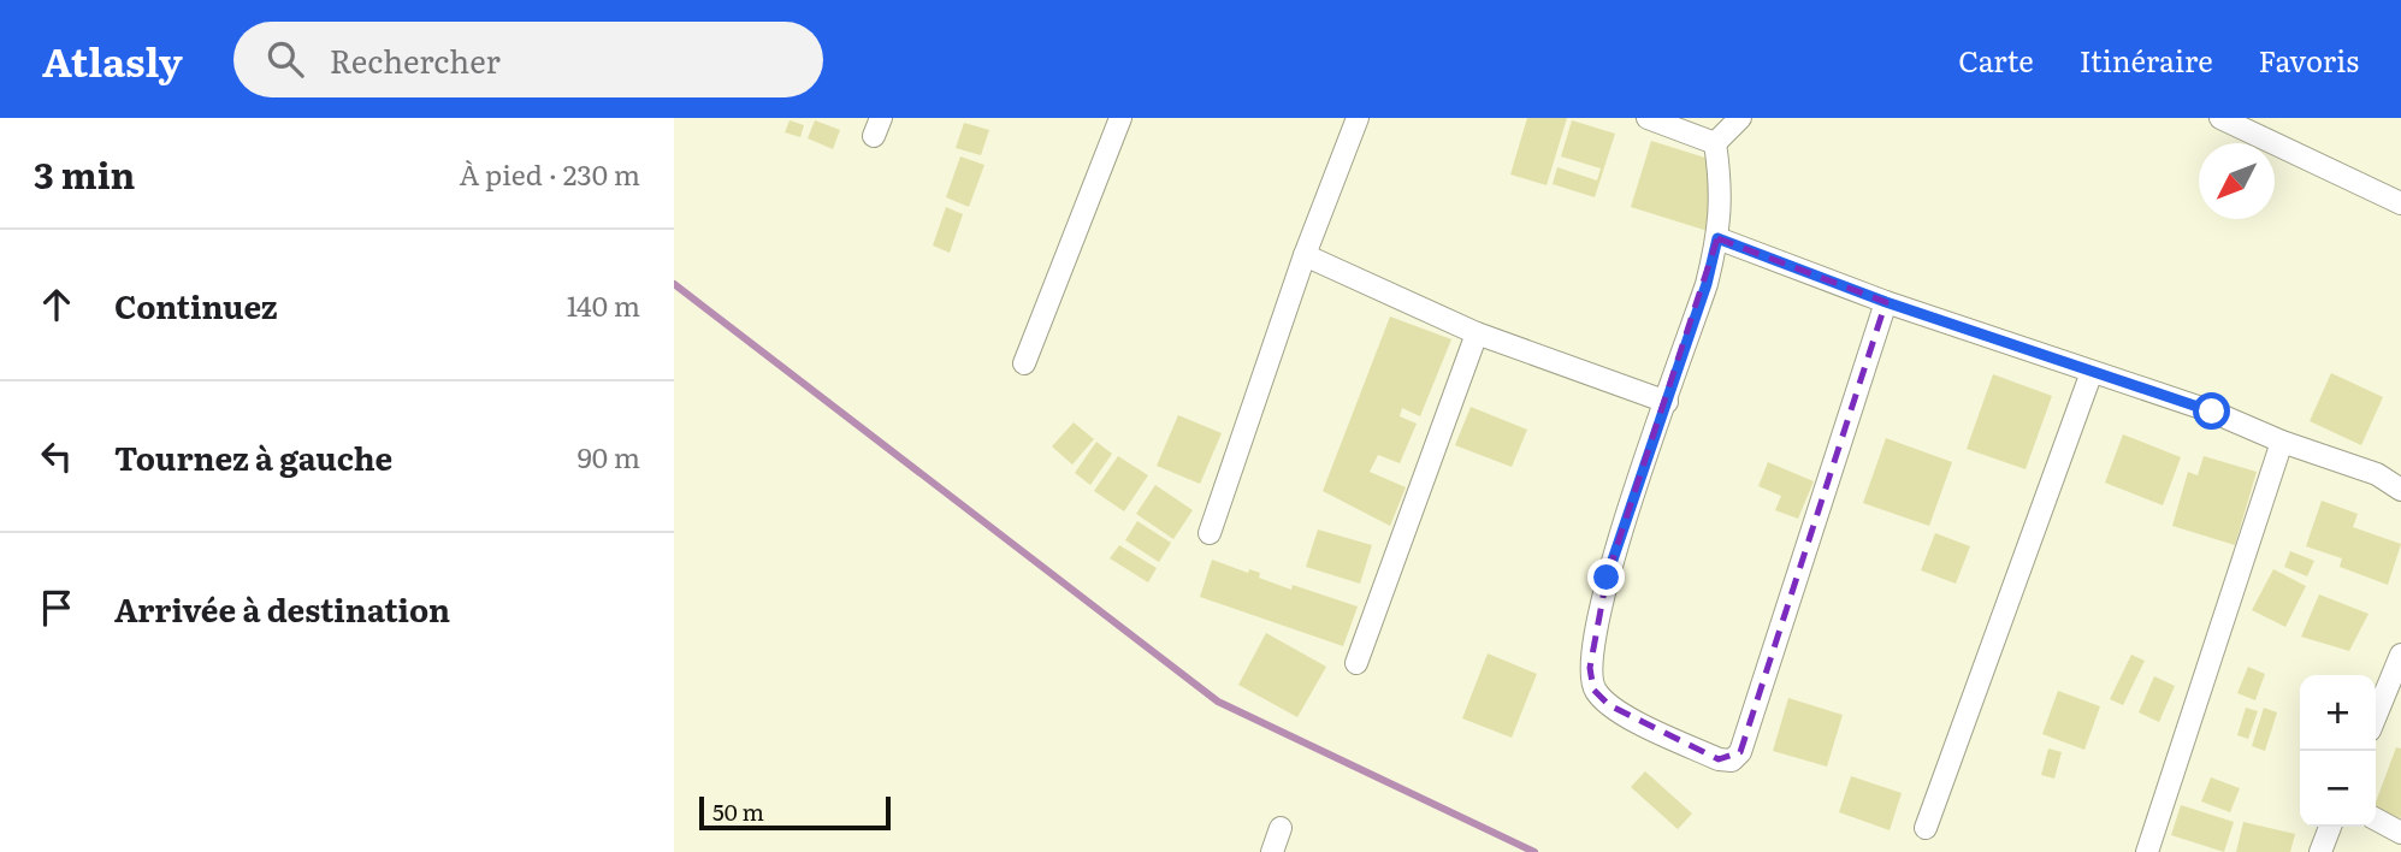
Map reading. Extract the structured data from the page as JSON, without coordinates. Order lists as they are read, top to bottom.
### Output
{
  "scale_bar": "50 m",
  "north": "bottom left",
  "page": {
    "header": "Atlasly",
    "search": "Rechercher",
    "nav": ["Carte", "Itinéraire", "Favoris"],
    "heading": ["3 min", "À pied · 230 m"],
    "list": [
      ["Continuez", "140 m"],
      ["Tournez à gauche", "90 m"],
      "Arrivée à destination"
    ],
    "map_buttons": ["+", "−"],
    "scale": "50 m"
  }
}
